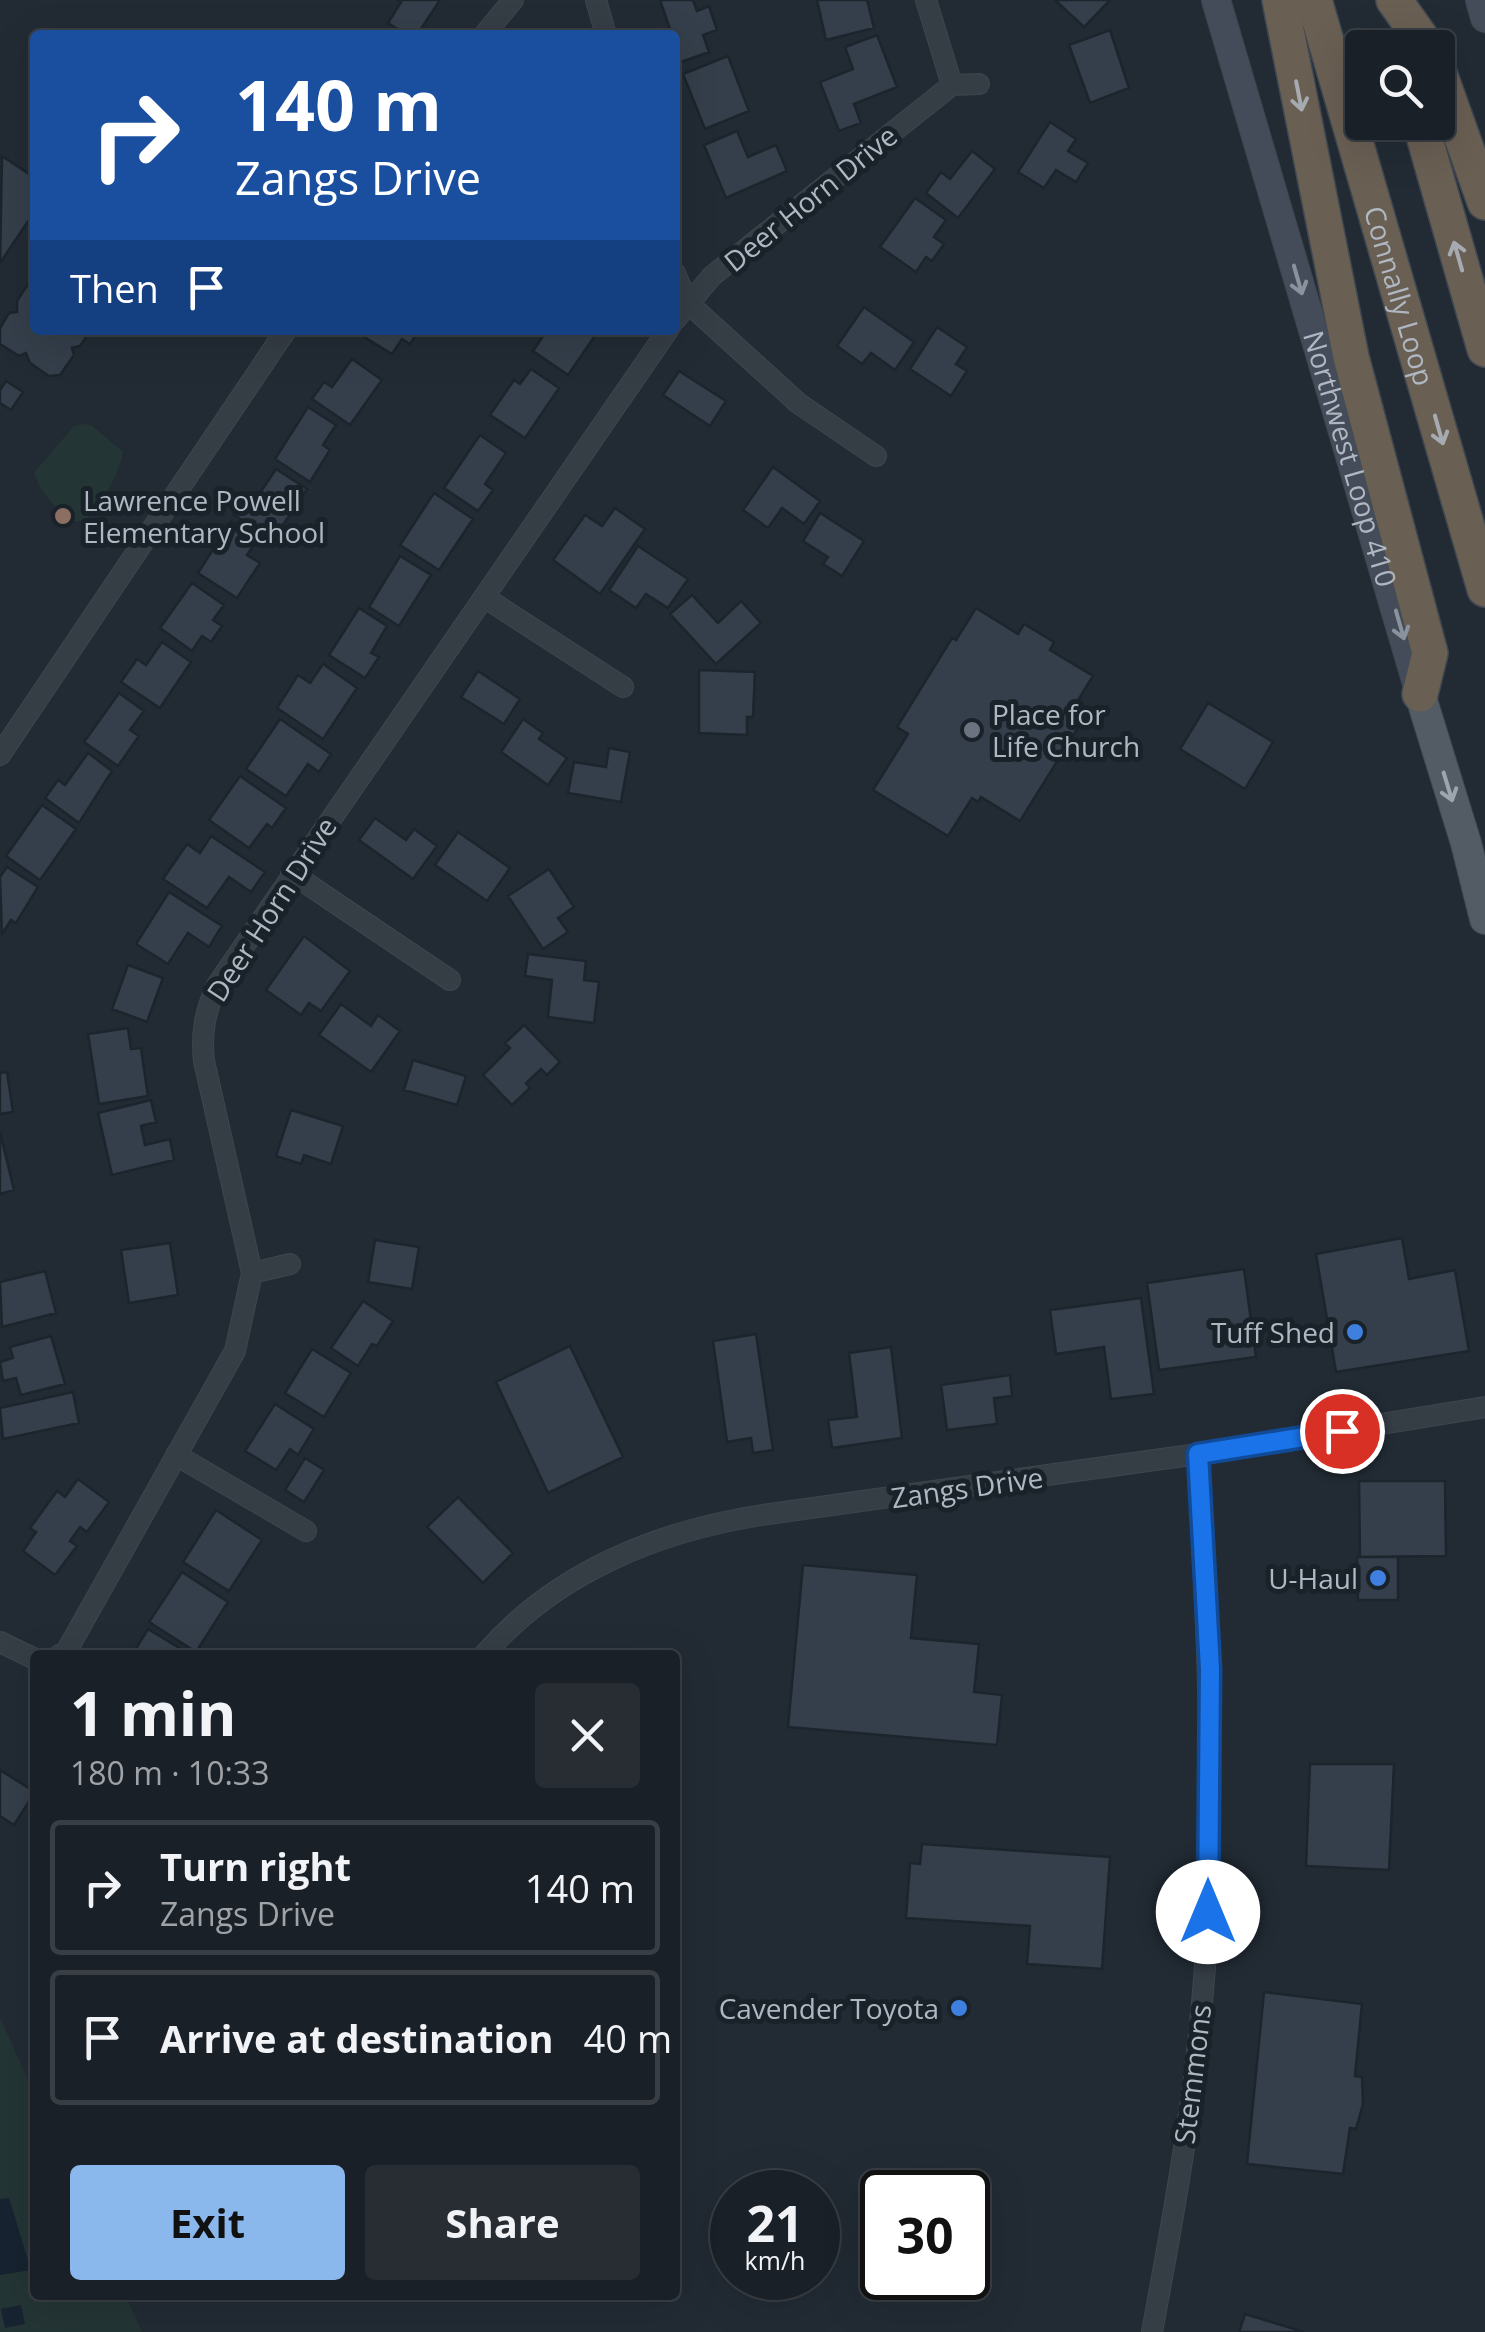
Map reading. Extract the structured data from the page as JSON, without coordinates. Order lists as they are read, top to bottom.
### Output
{
  "streets": {
    "highway": ["Connally Loop"],
    "main road": ["Northwest Loop 410"],
    "street": ["Deer Horn Drive", "Zangs Drive", "Stemmons"]
  },
  "crossings": [
    ["Zangs Drive", "Stemmons"]
  ],
  "one_way": ["Northwest Loop 410"],
  "places": [
    "Lawrence Powell Elementary School",
    "Place for Life Church",
    "Tuff Shed",
    "U-Haul",
    "Cavender Toyota"
  ],
  "page": {
    "turn": ["140 m", "Zangs Drive"],
    "then": "Then",
    "heading": ["1 min", "180 m · 10:33"],
    "list": [
      {
        "name": "Turn right",
        "note": "Zangs Drive",
        "value": "140 m"
      },
      {
        "name": "Arrive at destination",
        "value": "40 m"
      }
    ],
    "buttons": ["Exit", "Share"],
    "speed": "21 km/h",
    "limit": "30"
  }
}
